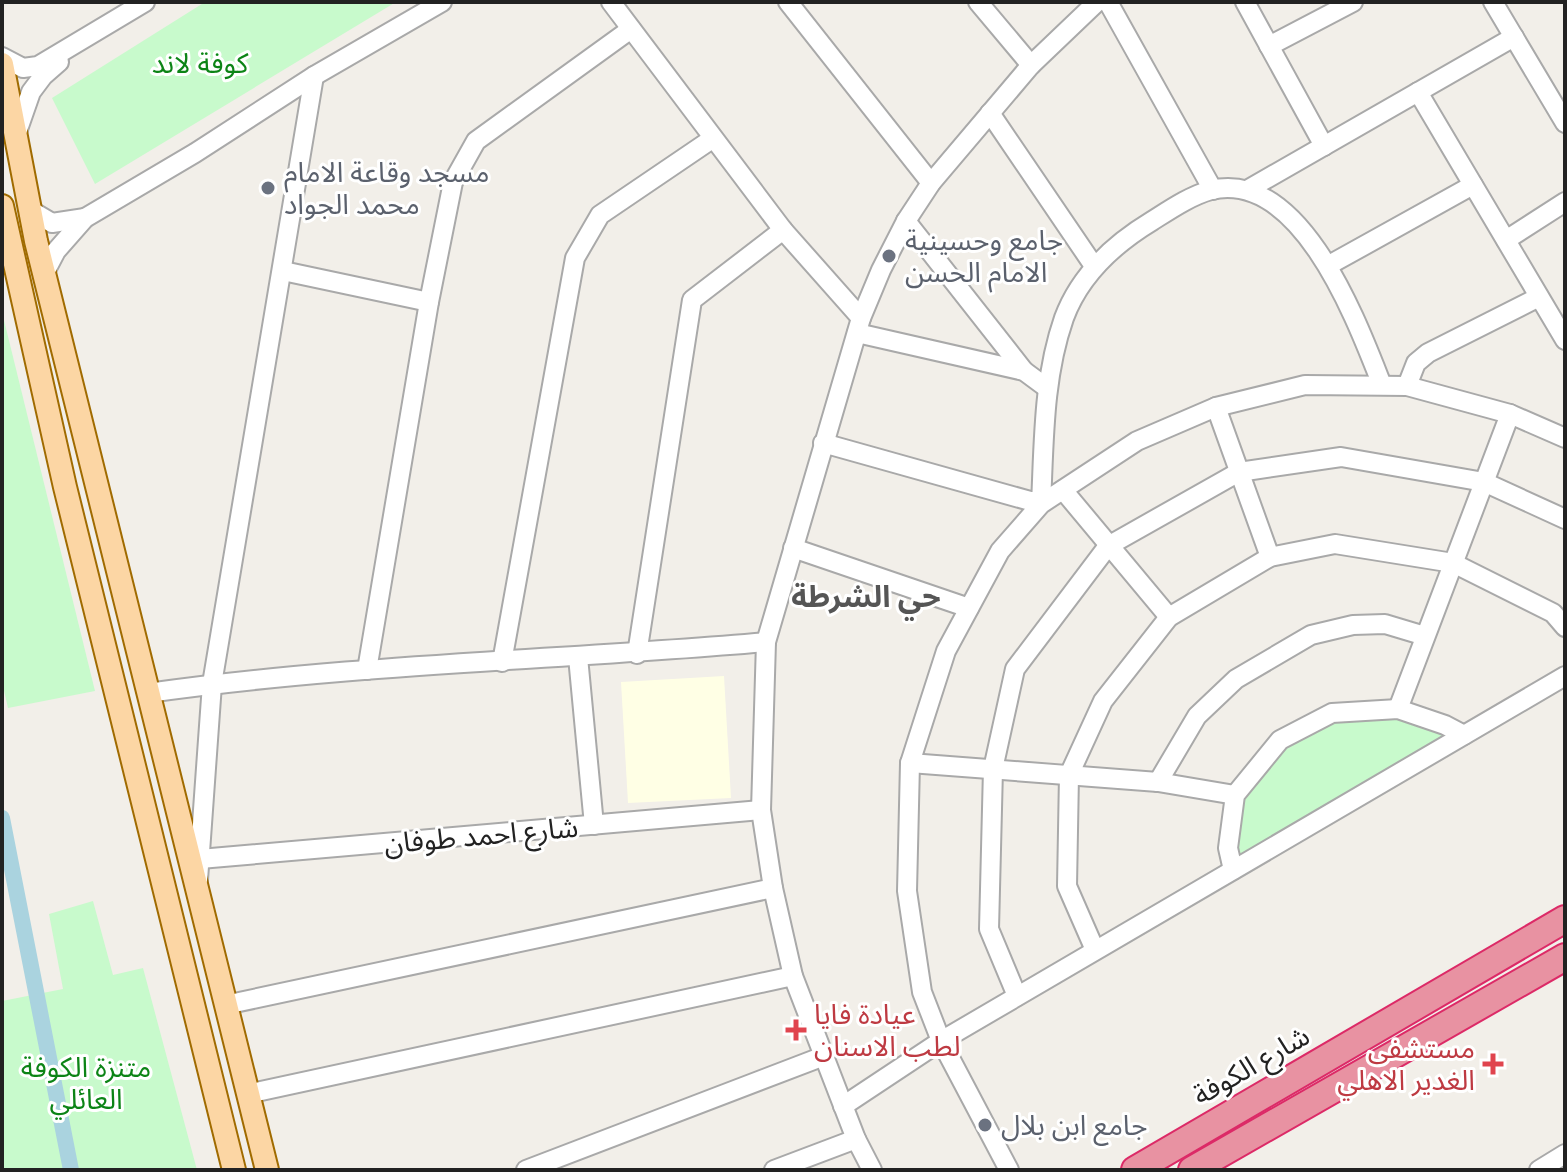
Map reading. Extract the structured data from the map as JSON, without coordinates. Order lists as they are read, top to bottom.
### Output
{
  "streets": {
    "highway": ["شارع الكوفة"],
    "street": ["شارع احمد طوفان"]
  },
  "districts": ["حي الشرطة"],
  "parks": ["كوفة لاند", "متنزة الكوفة العائلي"],
  "places": {
    "other": ["مسجد وقاعة الامام محمد الجواد", "جامع وحسينية الامام الحسن", "جامع ابن بلال"],
    "health": ["عيادة فايا لطب الاسنان", "مستشفى الغدير الاهلي"]
  }
}
